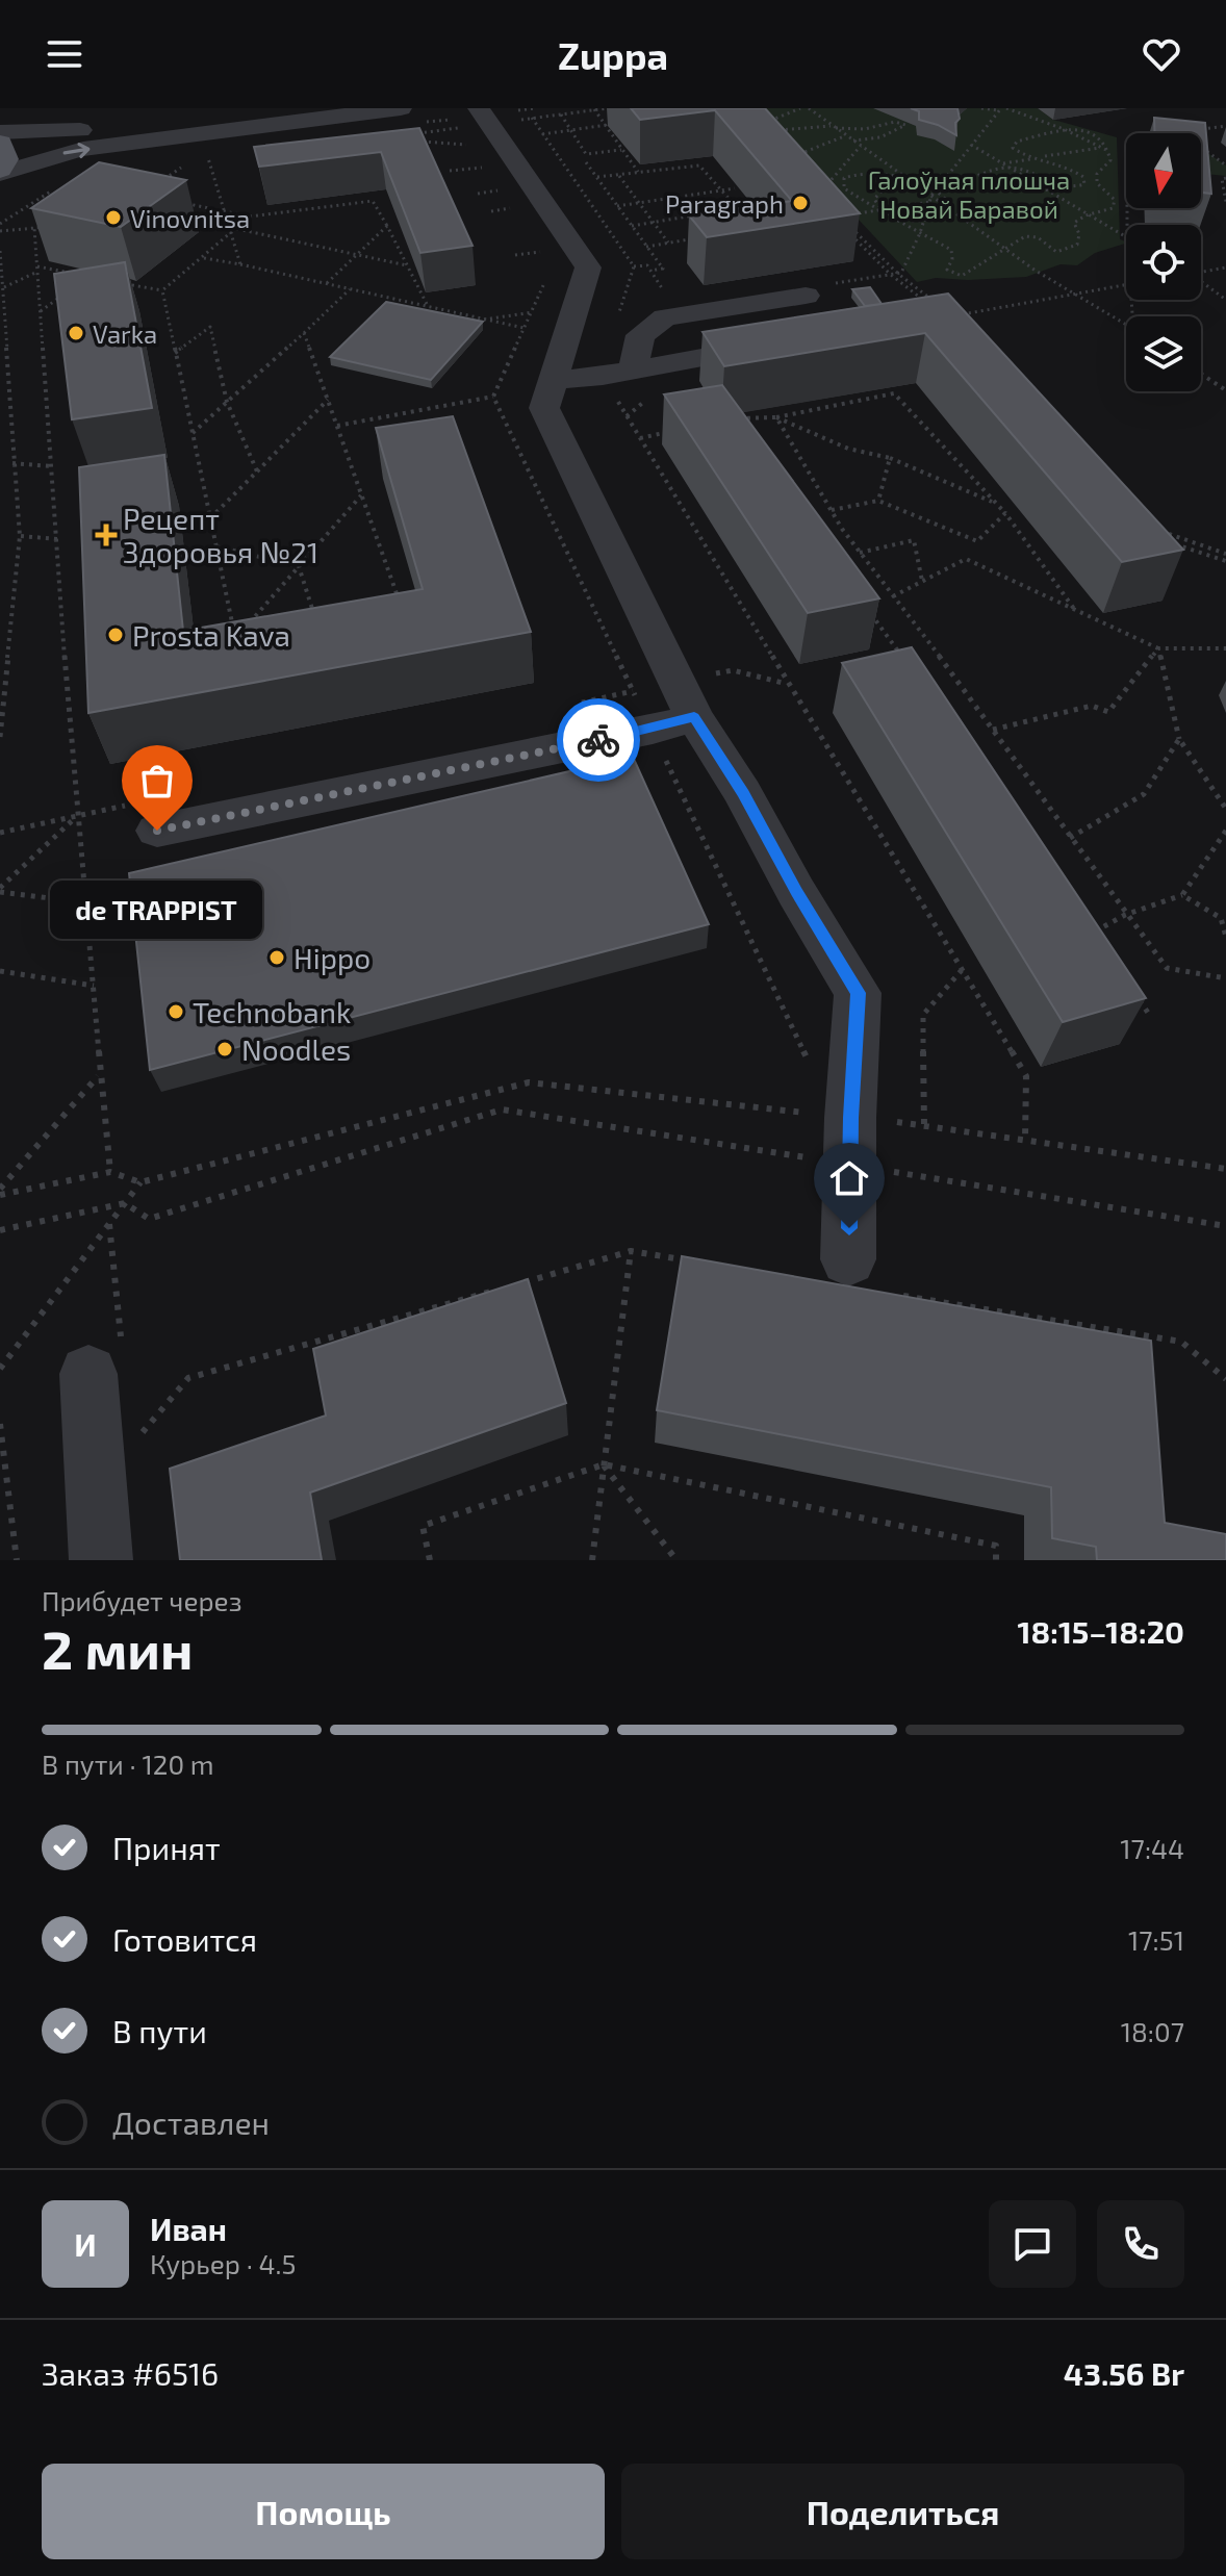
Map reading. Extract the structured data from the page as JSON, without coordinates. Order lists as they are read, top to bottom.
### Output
{
  "parks": ["Галоўная плошча Новай Баравой"],
  "places": {
    "other": [
      "Paragraph",
      "Vinovnitsa",
      "Varka",
      "Prosta Kava",
      "de TRAPPIST",
      "Hippo",
      "Technobank",
      "Noodles"
    ],
    "health": ["Рецепт Здоровья №21"]
  },
  "north": "bottom",
  "page": {
    "header": "Zuppa",
    "bubble": "de TRAPPIST",
    "heading": ["2 мин", "Прибудет через", "18:15–18:20"],
    "panel": [
      "Иван",
      "Курьер · 4.5",
      "Заказ #6516",
      "43.56 Br"
    ],
    "bar": "В пути · 120 m",
    "list": [
      ["Принят", "17:44"],
      ["Готовится", "17:51"],
      ["В пути", "18:07"],
      "Доставлен"
    ],
    "round": "И",
    "buttons": ["Помощь", "Поделиться"]
  }
}
